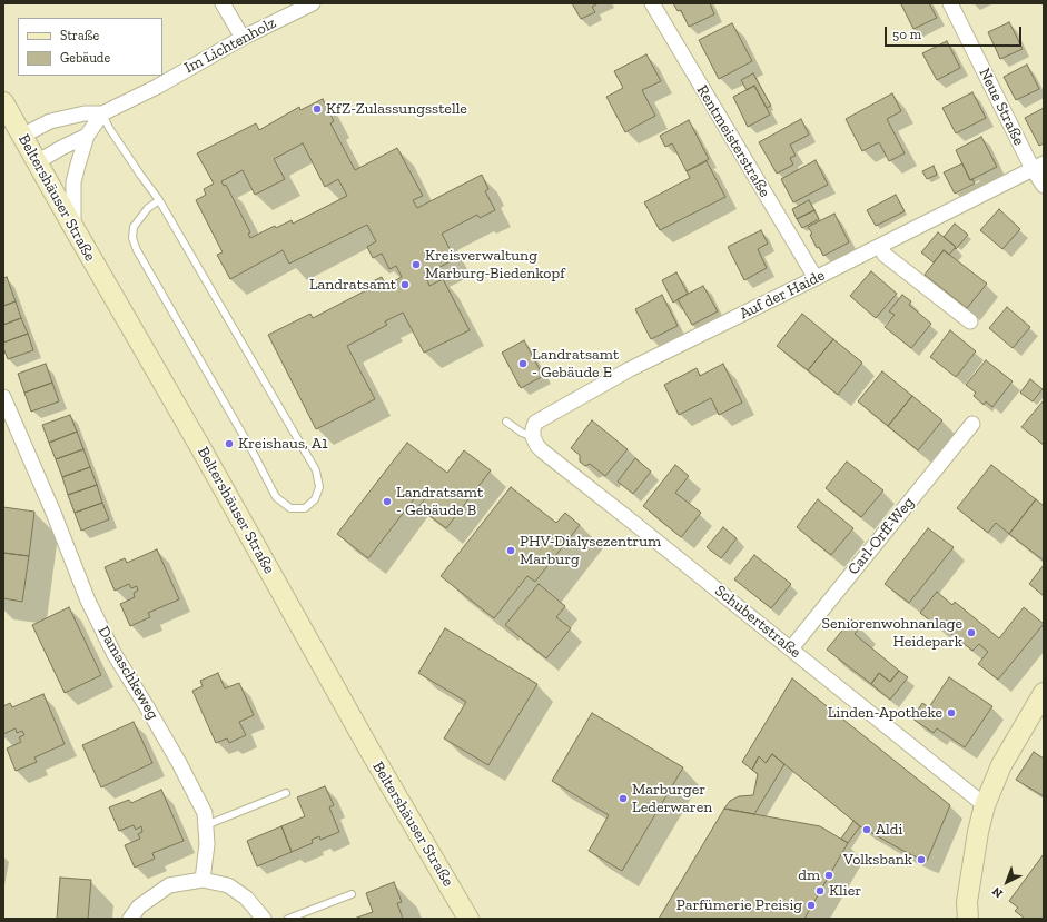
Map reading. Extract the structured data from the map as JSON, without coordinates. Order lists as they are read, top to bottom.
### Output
{
  "streets": {
    "main road": ["Beltershäuser Straße"],
    "street": [
      "Im Lichtenholz",
      "Neue Straße",
      "Rentmeisterstraße",
      "Auf der Haide",
      "Carl-Orff-Weg",
      "Schubertstraße",
      "Damaschkeweg"
    ]
  },
  "crossings": [
    ["Im Lichtenholz", "Beltershäuser Straße"],
    ["Neue Straße", "Auf der Haide"],
    ["Rentmeisterstraße", "Auf der Haide"],
    ["Auf der Haide", "Schubertstraße"],
    ["Carl-Orff-Weg", "Schubertstraße"]
  ],
  "places": [
    "KfZ-Zulassungsstelle",
    "Kreisverwaltung Marburg-Biedenkopf",
    "Landratsamt",
    "Landratsamt - Gebäude E",
    "Kreishaus, A1",
    "Landratsamt - Gebäude B",
    "PHV-Dialysezentrum Marburg",
    "Seniorenwohnanlage Heidepark",
    "Linden-Apotheke",
    "Marburger Lederwaren",
    "Aldi",
    "Volksbank",
    "dm",
    "Klier",
    "Parfümerie Preisig"
  ],
  "legend": ["Straße", "Gebäude"],
  "scale_bar": "50 m",
  "north": "bottom left"
}
